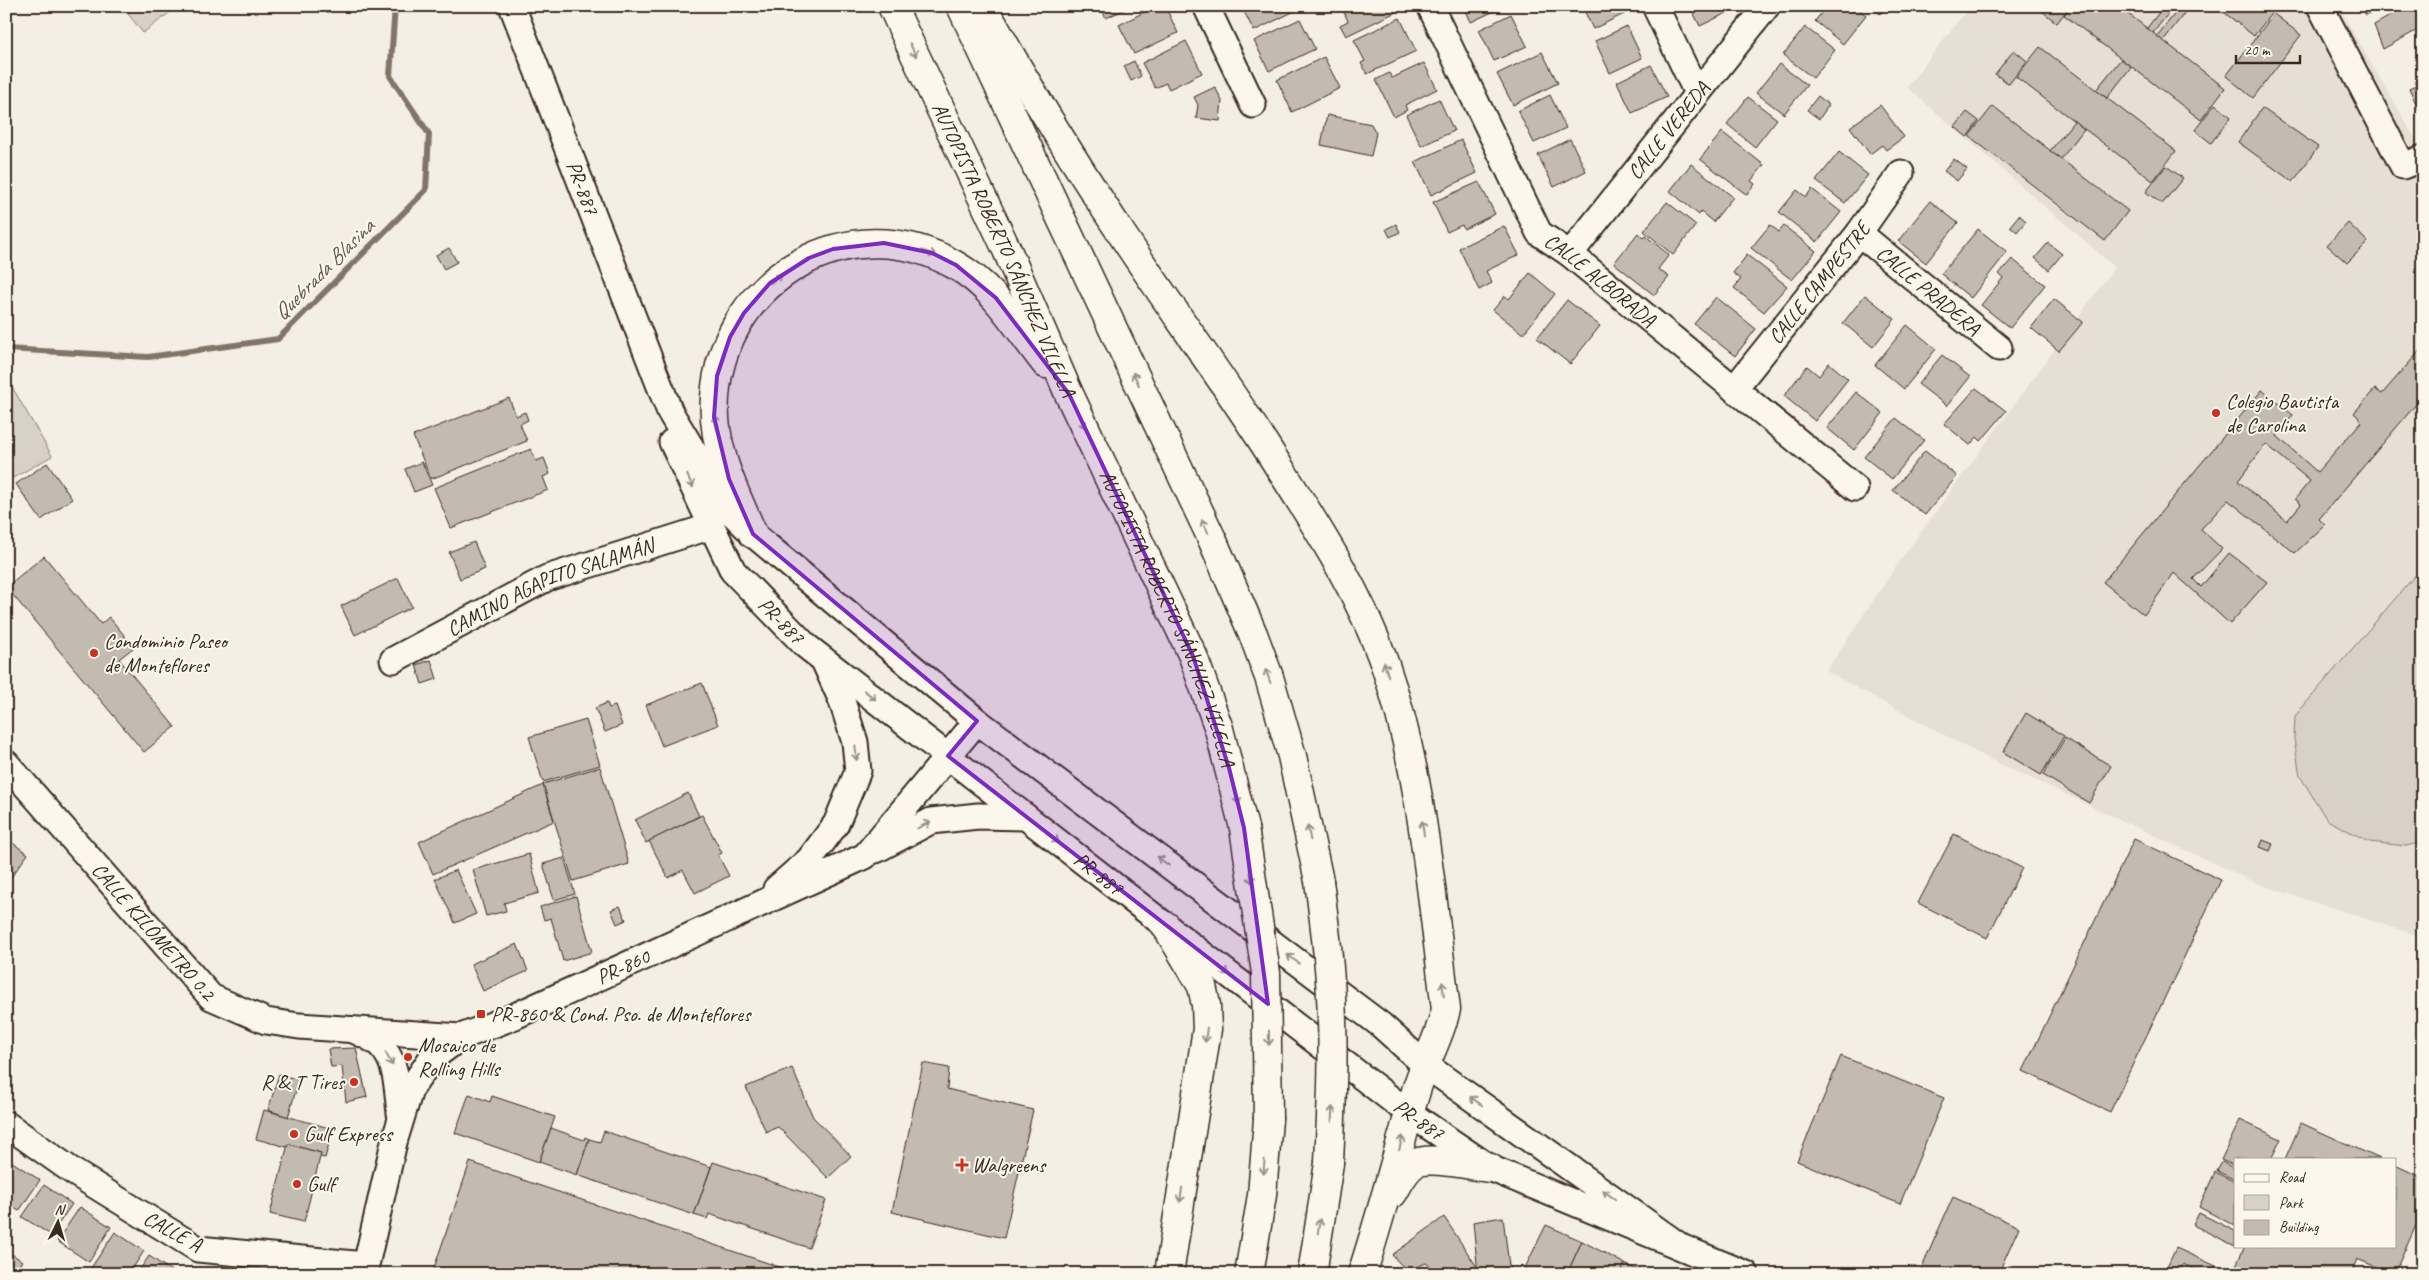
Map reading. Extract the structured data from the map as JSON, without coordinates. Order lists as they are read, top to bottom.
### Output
{
  "streets": {
    "highway": ["AUTOPISTA ROBERTO SÁNCHEZ VILELLA"],
    "street": [
      "CALLE VEREDA",
      "PR-887",
      "CALLE ALBORADA",
      "CALLE CAMPESTRE",
      "CALLE PRADERA",
      "CAMINO AGAPITO SALAMÁN",
      "CALLE KILÓMETRO 0.2",
      "PR-860",
      "CALLE A"
    ]
  },
  "crossings": [
    ["CALLE VEREDA", "CALLE ALBORADA"],
    ["PR-887", "CAMINO AGAPITO SALAMÁN"],
    ["PR-887", "PR-860"],
    ["CALLE ALBORADA", "CALLE CAMPESTRE"],
    ["CALLE CAMPESTRE", "CALLE PRADERA"],
    ["CALLE KILÓMETRO 0.2", "PR-860"],
    ["PR-860", "CALLE A"]
  ],
  "water": ["Quebrada Blasina"],
  "places": {
    "other": [
      "Colegio Bautista de Carolina",
      "Condominio Paseo de Monteflores",
      "Mosaico de Rolling Hills",
      "R & T Tires",
      "Gulf Express",
      "Gulf"
    ],
    "transit": ["PR-860 & Cond. Pso. de Monteflores"],
    "health": ["Walgreens"]
  },
  "legend": ["Road", "Park", "Building"],
  "scale_bar": "20 m",
  "north": "top"
}
